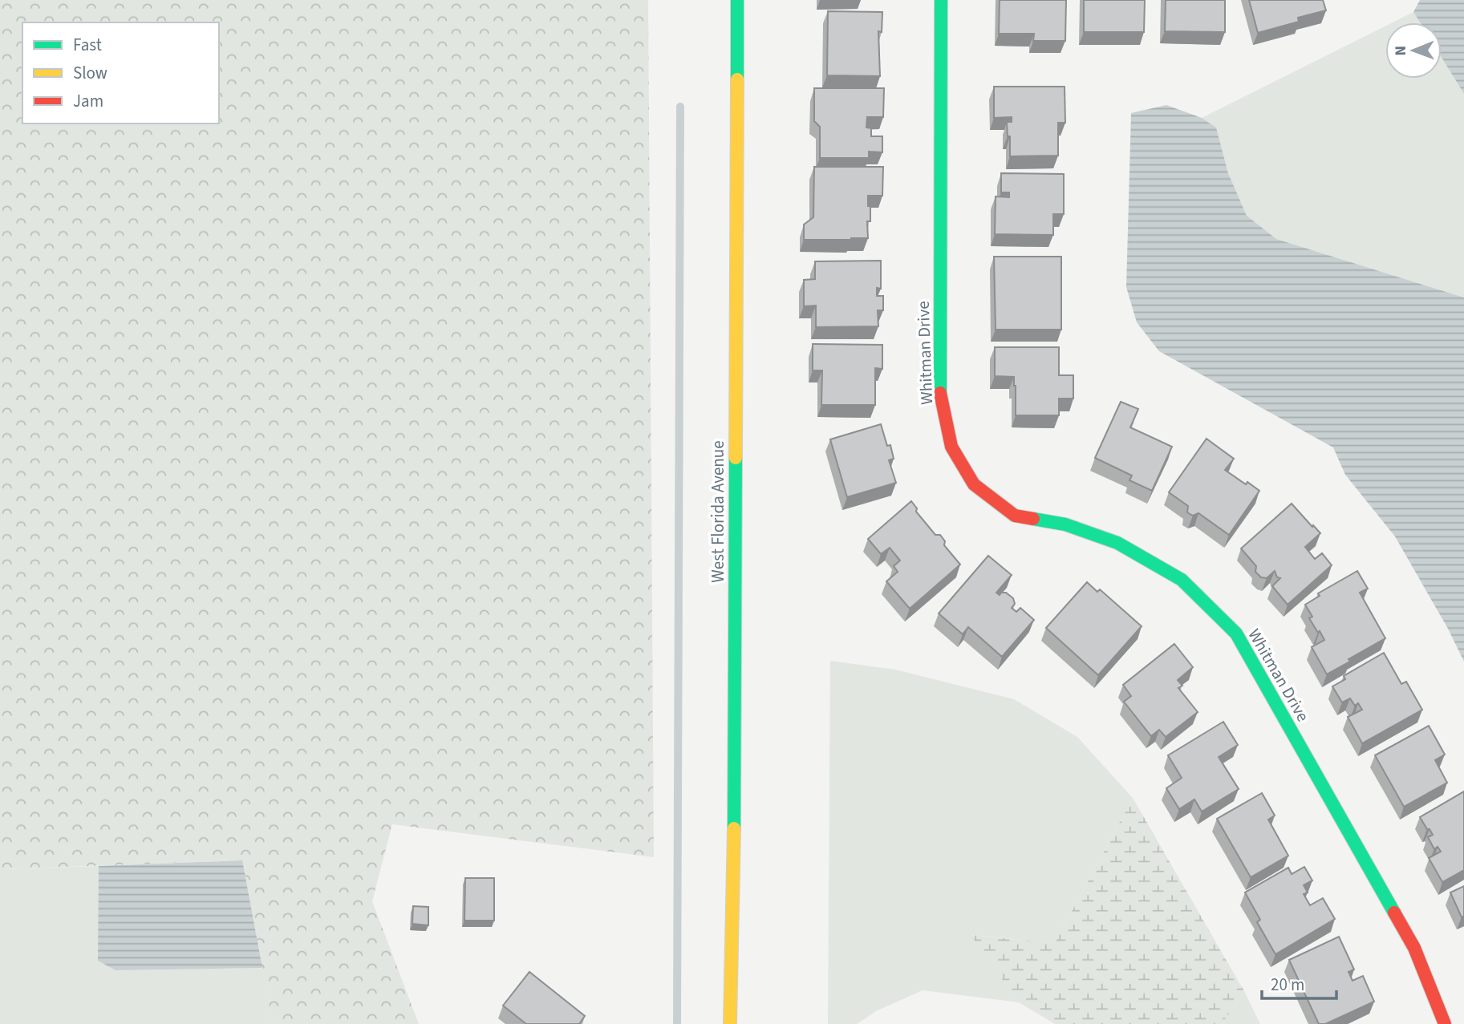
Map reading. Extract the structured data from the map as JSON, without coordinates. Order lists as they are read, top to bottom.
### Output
{
  "streets": {
    "street": ["Whitman Drive", "West Florida Avenue"]
  },
  "legend": ["Fast", "Slow", "Jam"],
  "scale_bar": "20 m",
  "north": "left"
}
